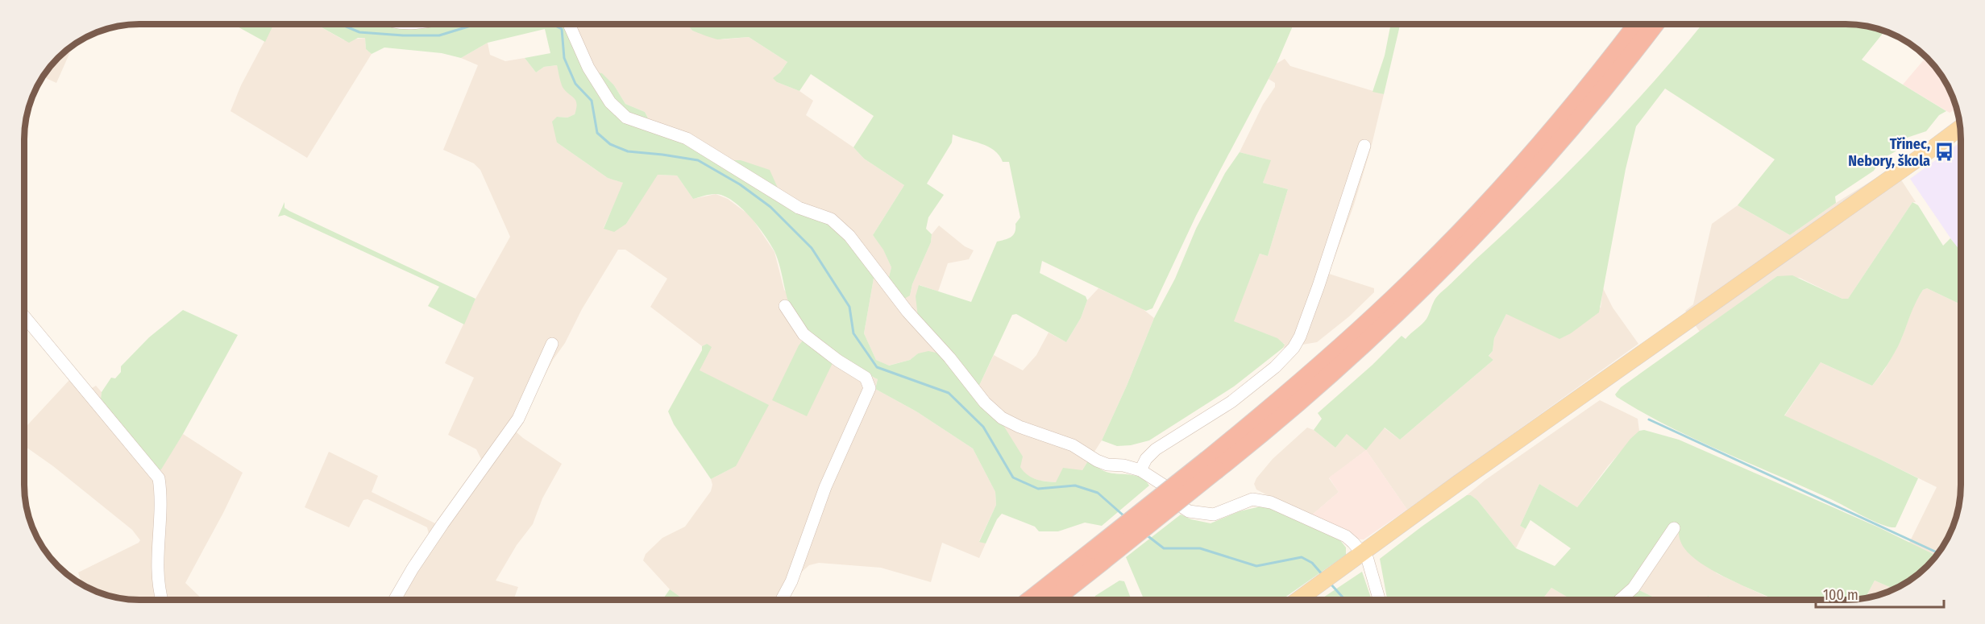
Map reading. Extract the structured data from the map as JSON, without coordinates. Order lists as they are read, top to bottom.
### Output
{
  "places": {
    "bus stop": ["Třinec, Nebory, škola"]
  },
  "scale_bar": "100 m"
}
